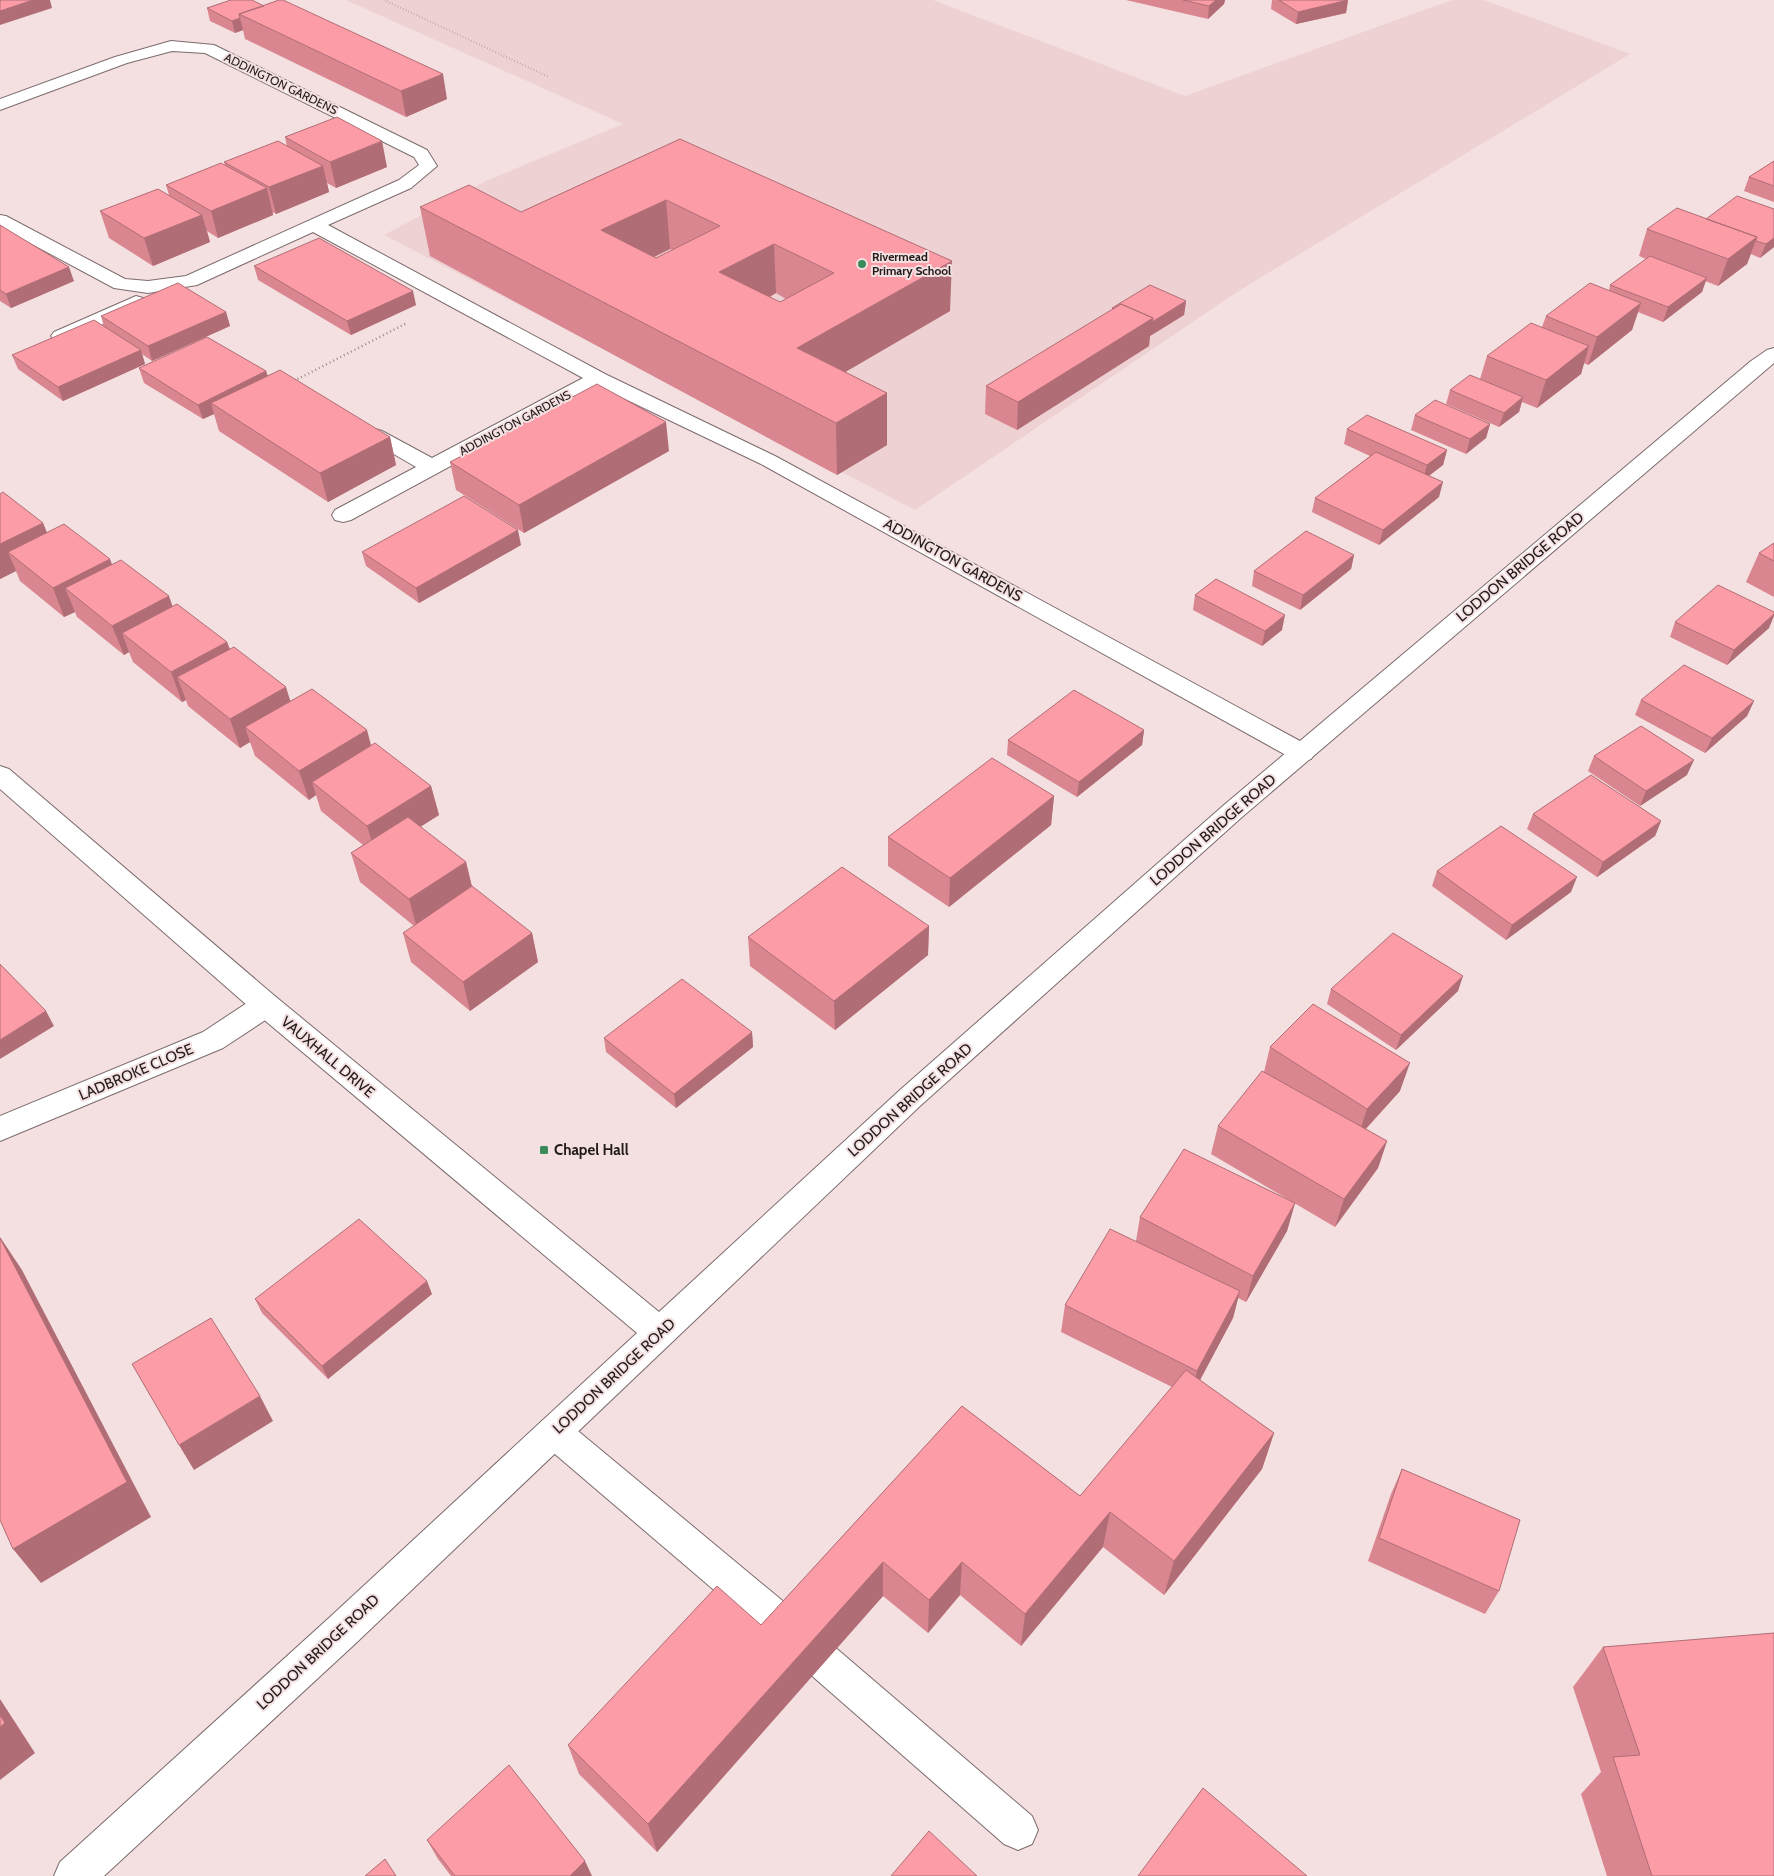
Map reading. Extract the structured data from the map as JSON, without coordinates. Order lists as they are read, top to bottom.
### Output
{
  "streets": {
    "street": [
      "ADDINGTON GARDENS",
      "LODDON BRIDGE ROAD",
      "VAUXHALL DRIVE",
      "LADBROKE CLOSE"
    ]
  },
  "crossings": [
    ["ADDINGTON GARDENS", "LODDON BRIDGE ROAD"],
    ["LODDON BRIDGE ROAD", "VAUXHALL DRIVE"],
    ["VAUXHALL DRIVE", "LADBROKE CLOSE"]
  ],
  "places": {
    "other": ["Rivermead Primary School"],
    "transit": ["Chapel Hall"]
  }
}
